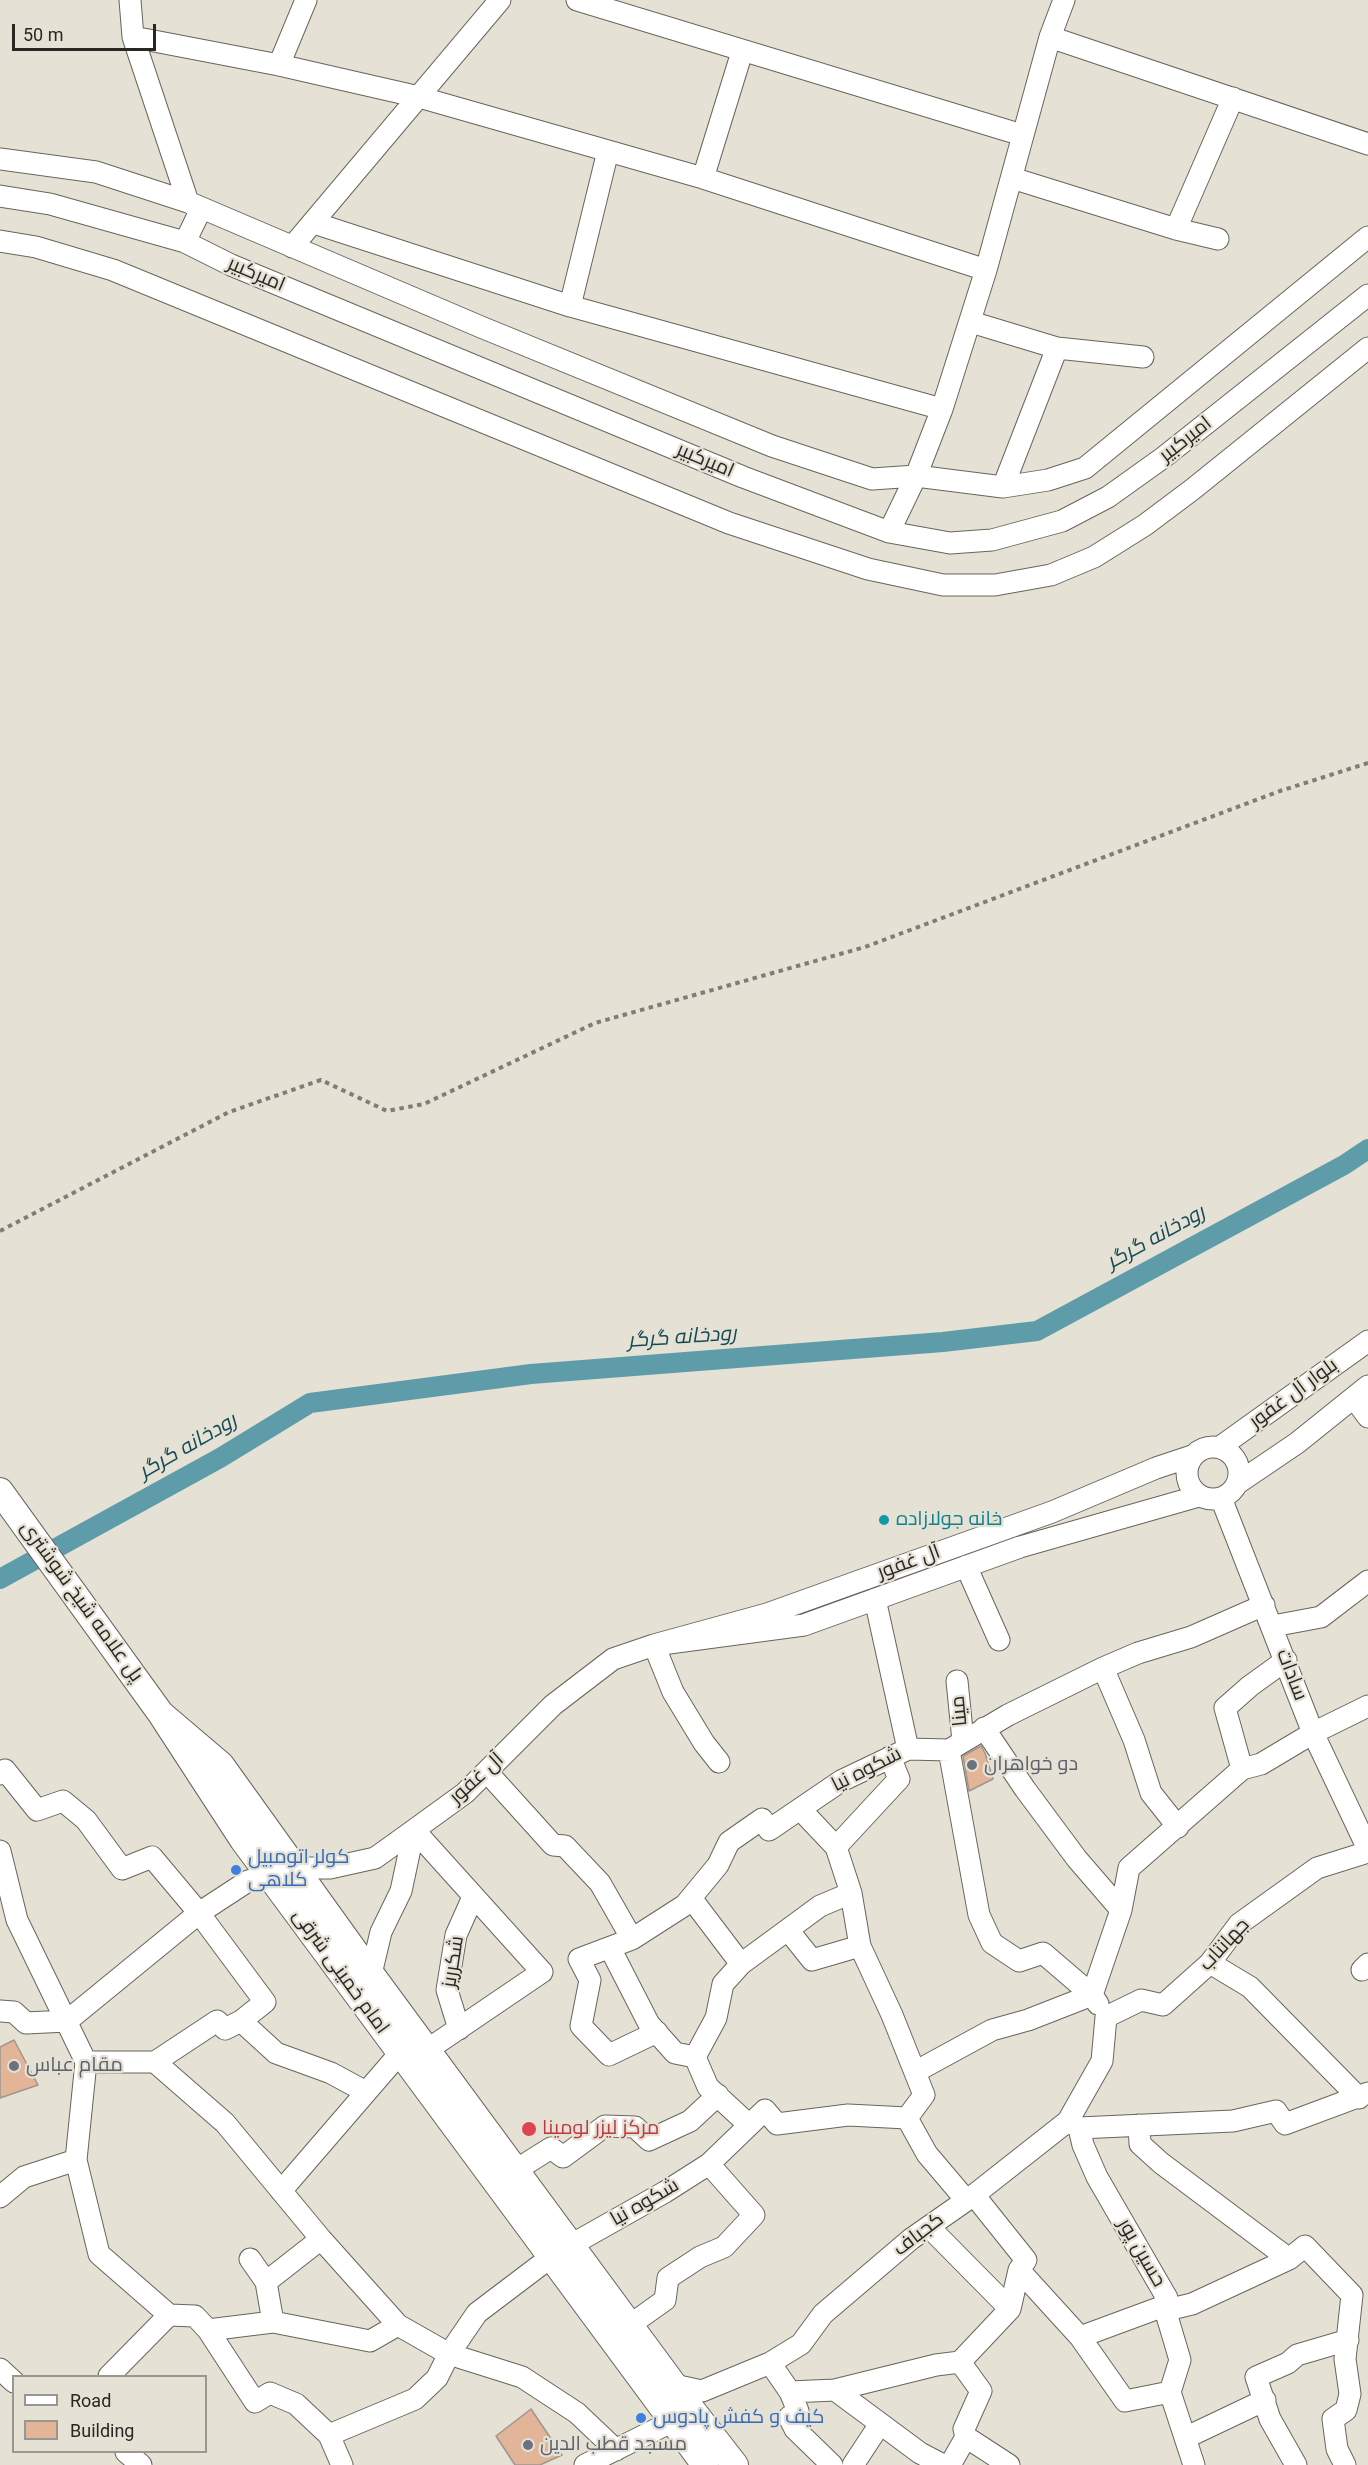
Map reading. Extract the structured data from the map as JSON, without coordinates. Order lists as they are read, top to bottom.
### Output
{
  "streets": {
    "main road": ["پل علامه شیخ شوشتری", "امام خمینی شرقی"],
    "street": [
      "امیرکبیر",
      "بلوار آل غفور",
      "آل غفور",
      "سادات",
      "مینا",
      "شکوه نیا",
      "جهانتاب",
      "شکرریز",
      "کجباف",
      "حسین پور"
    ]
  },
  "crossings": [
    ["بلوار آل غفور", "آل غفور"],
    ["بلوار آل غفور", "سادات"],
    ["آل غفور", "سادات"],
    ["آل غفور", "امام خمینی شرقی"],
    ["پل علامه شیخ شوشتری", "امام خمینی شرقی"],
    ["سادات", "جهانتاب"],
    ["مینا", "شکوه نیا"],
    ["شکوه نیا", "امام خمینی شرقی"],
    ["جهانتاب", "کجباف"],
    ["امام خمینی شرقی", "کجباف"],
    ["کجباف", "حسین پور"]
  ],
  "water": ["رودخانه گرگر"],
  "places": [
    "خانه جولازاده",
    "دو خواهران",
    "کولر اتومبیل کلاهی",
    "مقام عباس",
    "مرکز لیزر لومینا",
    "کیف و کفش پادوس",
    "مسجد قطب الدین"
  ],
  "legend": ["Road", "Building"],
  "scale_bar": "50 m"
}
